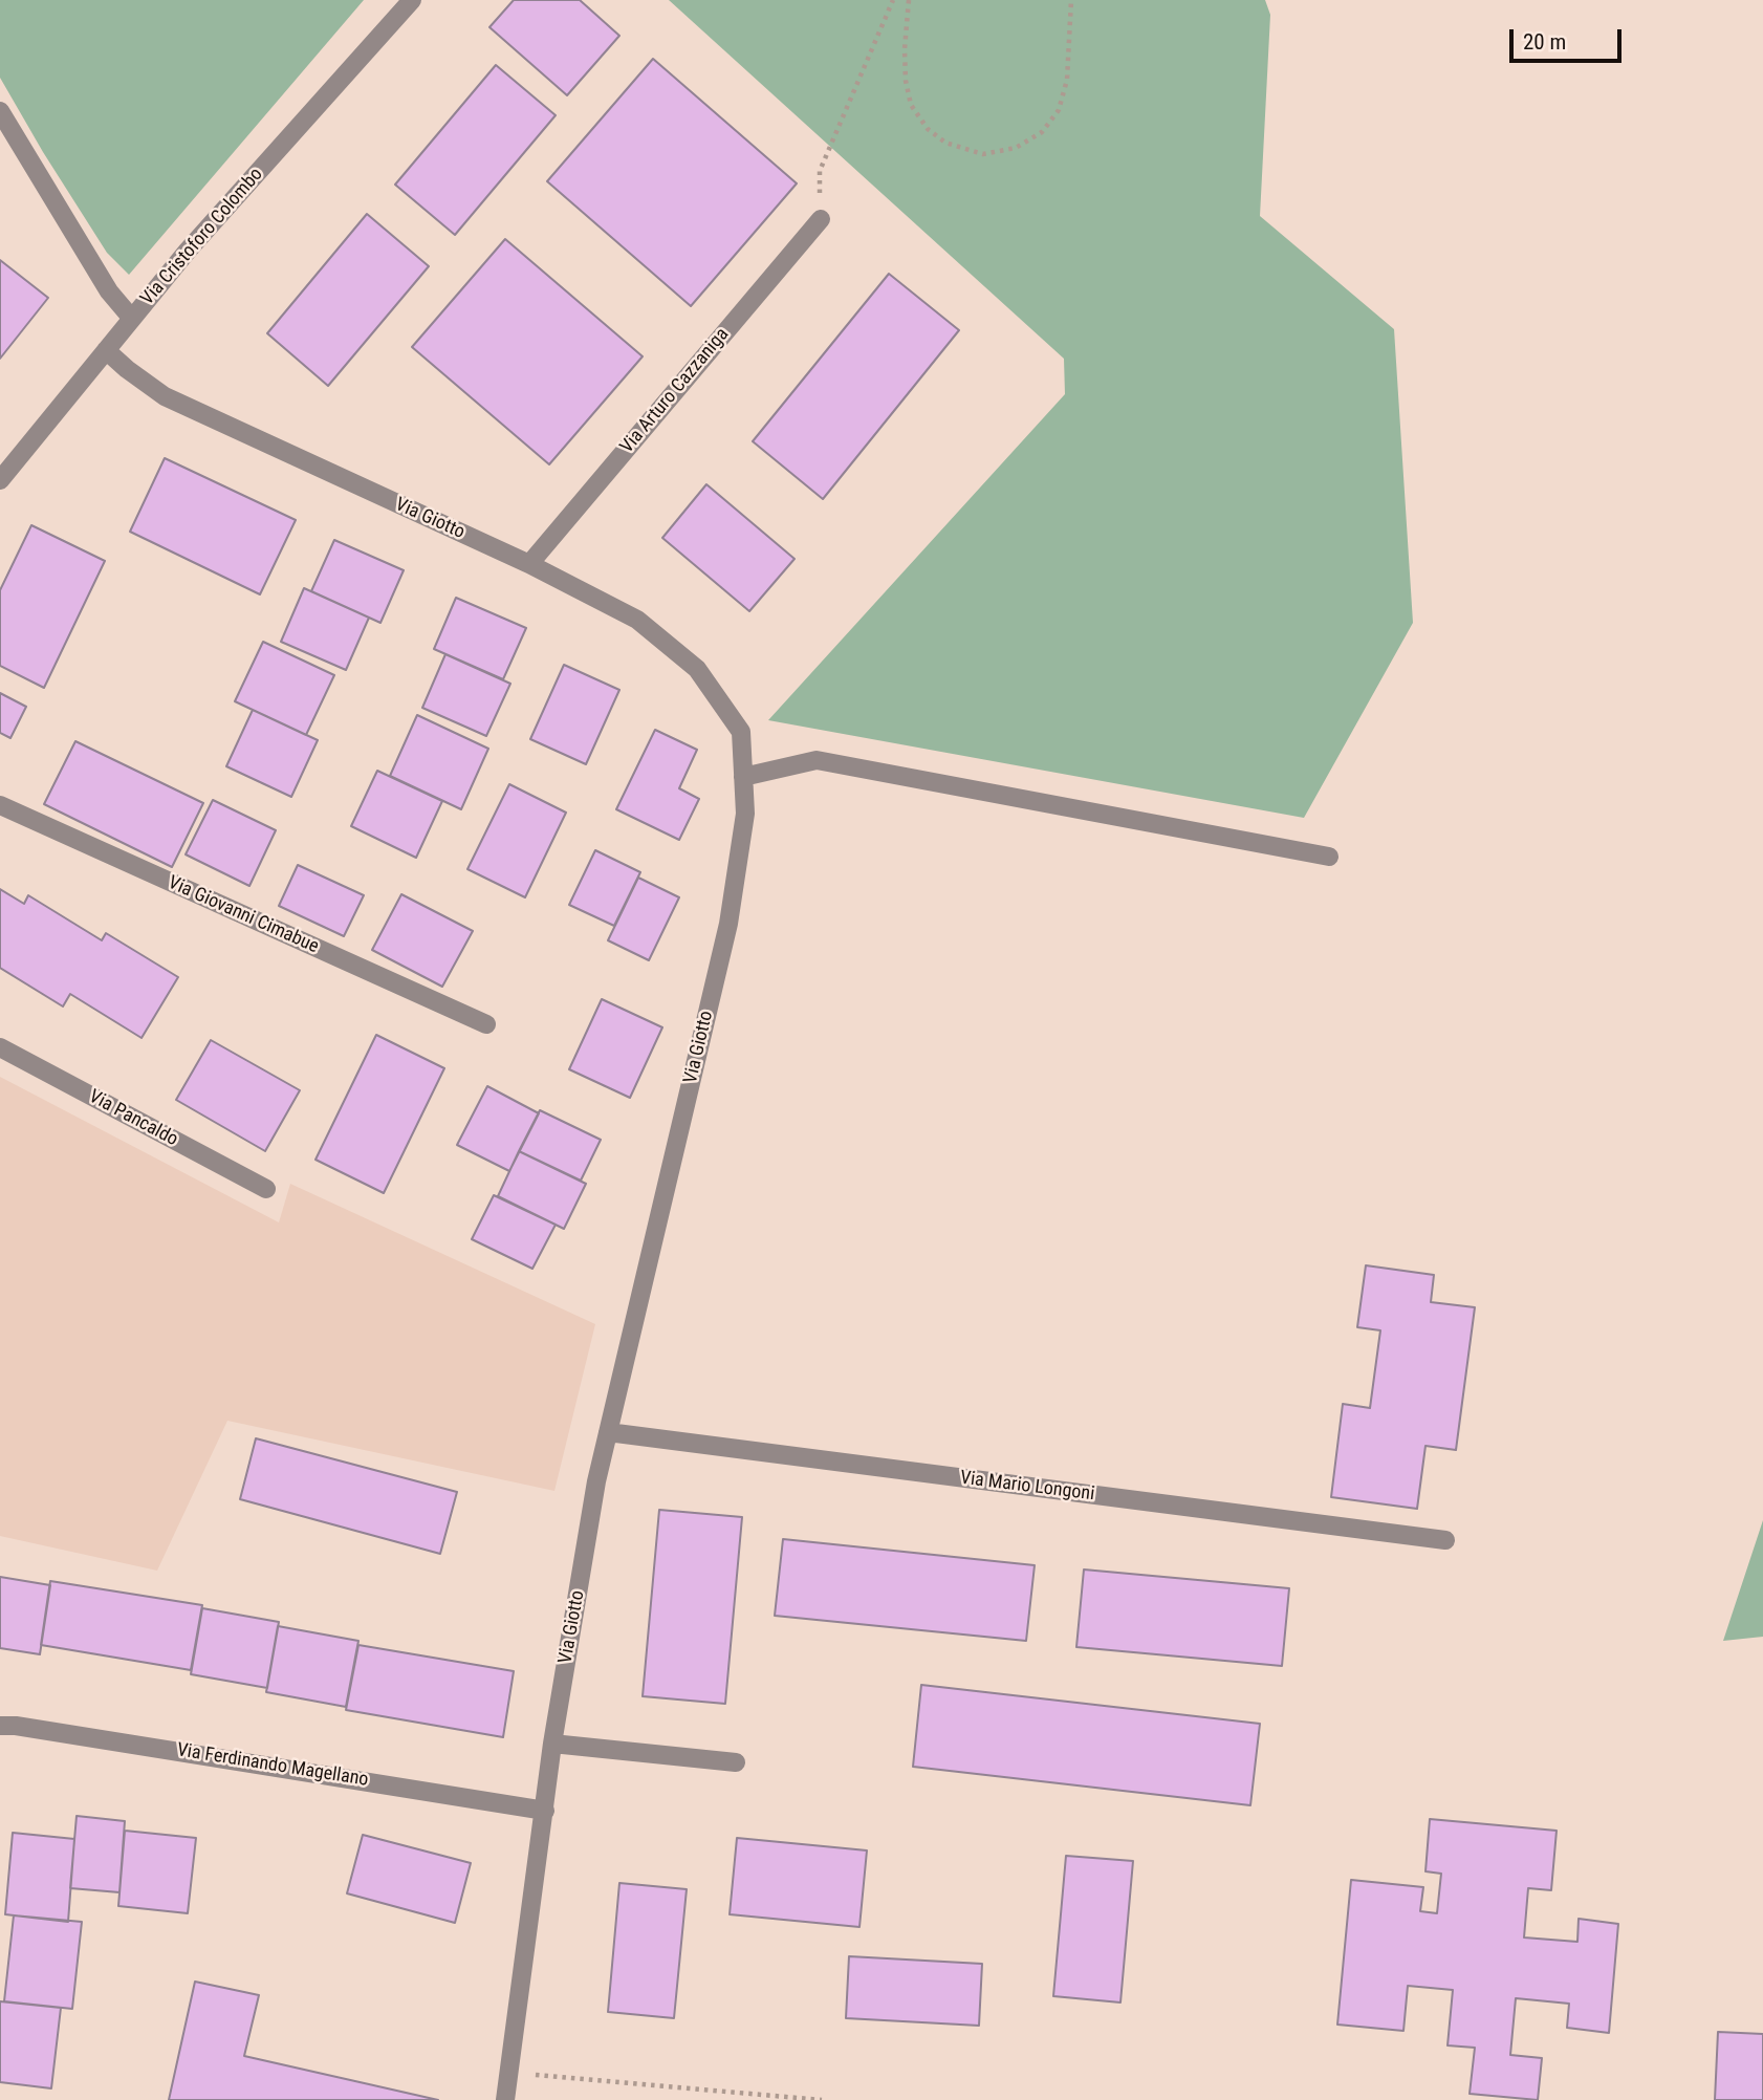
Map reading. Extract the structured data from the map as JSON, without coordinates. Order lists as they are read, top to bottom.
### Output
{
  "streets": {
    "street": [
      "Via Cristoforo Colombo",
      "Via Arturo Cazzaniga",
      "Via Giotto",
      "Via Giovanni Cimabue",
      "Via Pancaldo",
      "Via Mario Longoni",
      "Via Ferdinando Magellano"
    ]
  },
  "crossings": [
    ["Via Cristoforo Colombo", "Via Giotto"],
    ["Via Arturo Cazzaniga", "Via Giotto"],
    ["Via Giotto", "Via Mario Longoni"],
    ["Via Giotto", "Via Ferdinando Magellano"]
  ],
  "scale_bar": "20 m"
}
